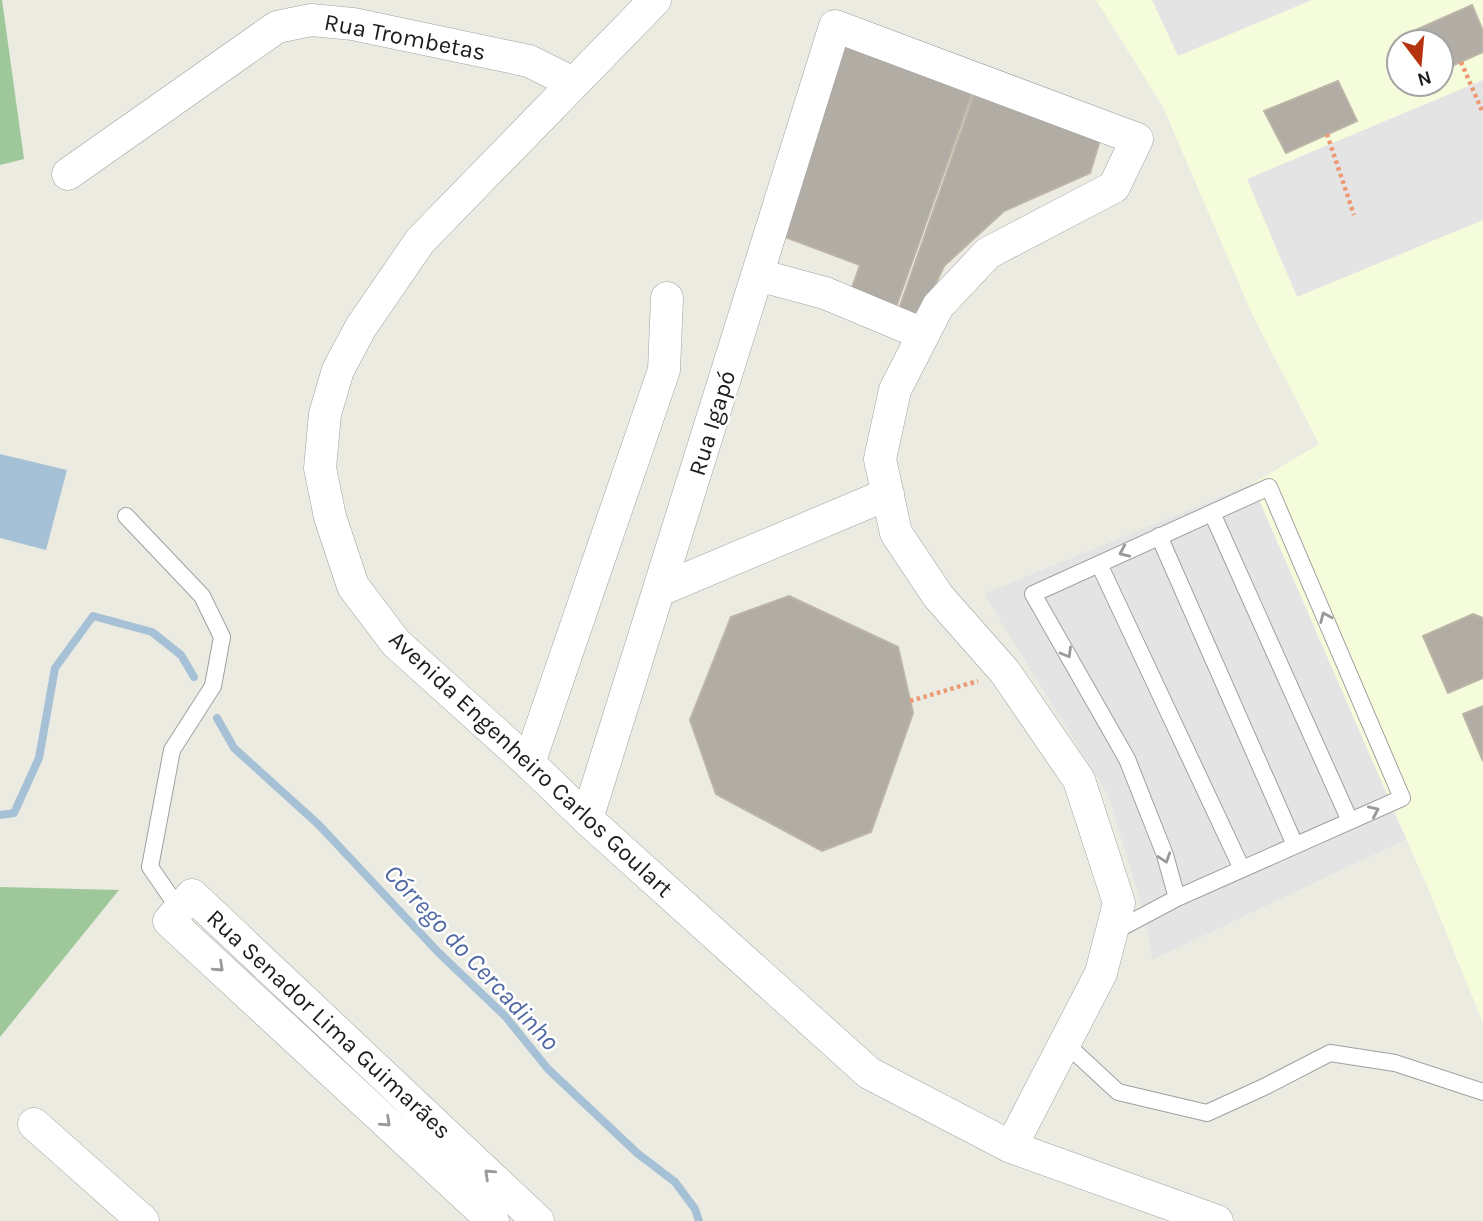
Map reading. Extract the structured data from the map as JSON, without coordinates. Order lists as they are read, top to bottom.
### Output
{
  "streets": {
    "street": [
      "Rua Trombetas",
      "Rua Igapó",
      "Avenida Engenheiro Carlos Goulart",
      "Rua Senador Lima Guimarães"
    ]
  },
  "crossings": [
    ["Rua Trombetas", "Avenida Engenheiro Carlos Goulart"],
    ["Rua Igapó", "Avenida Engenheiro Carlos Goulart"]
  ],
  "water": ["Córrego do Cercadinho"],
  "north": "bottom"
}
